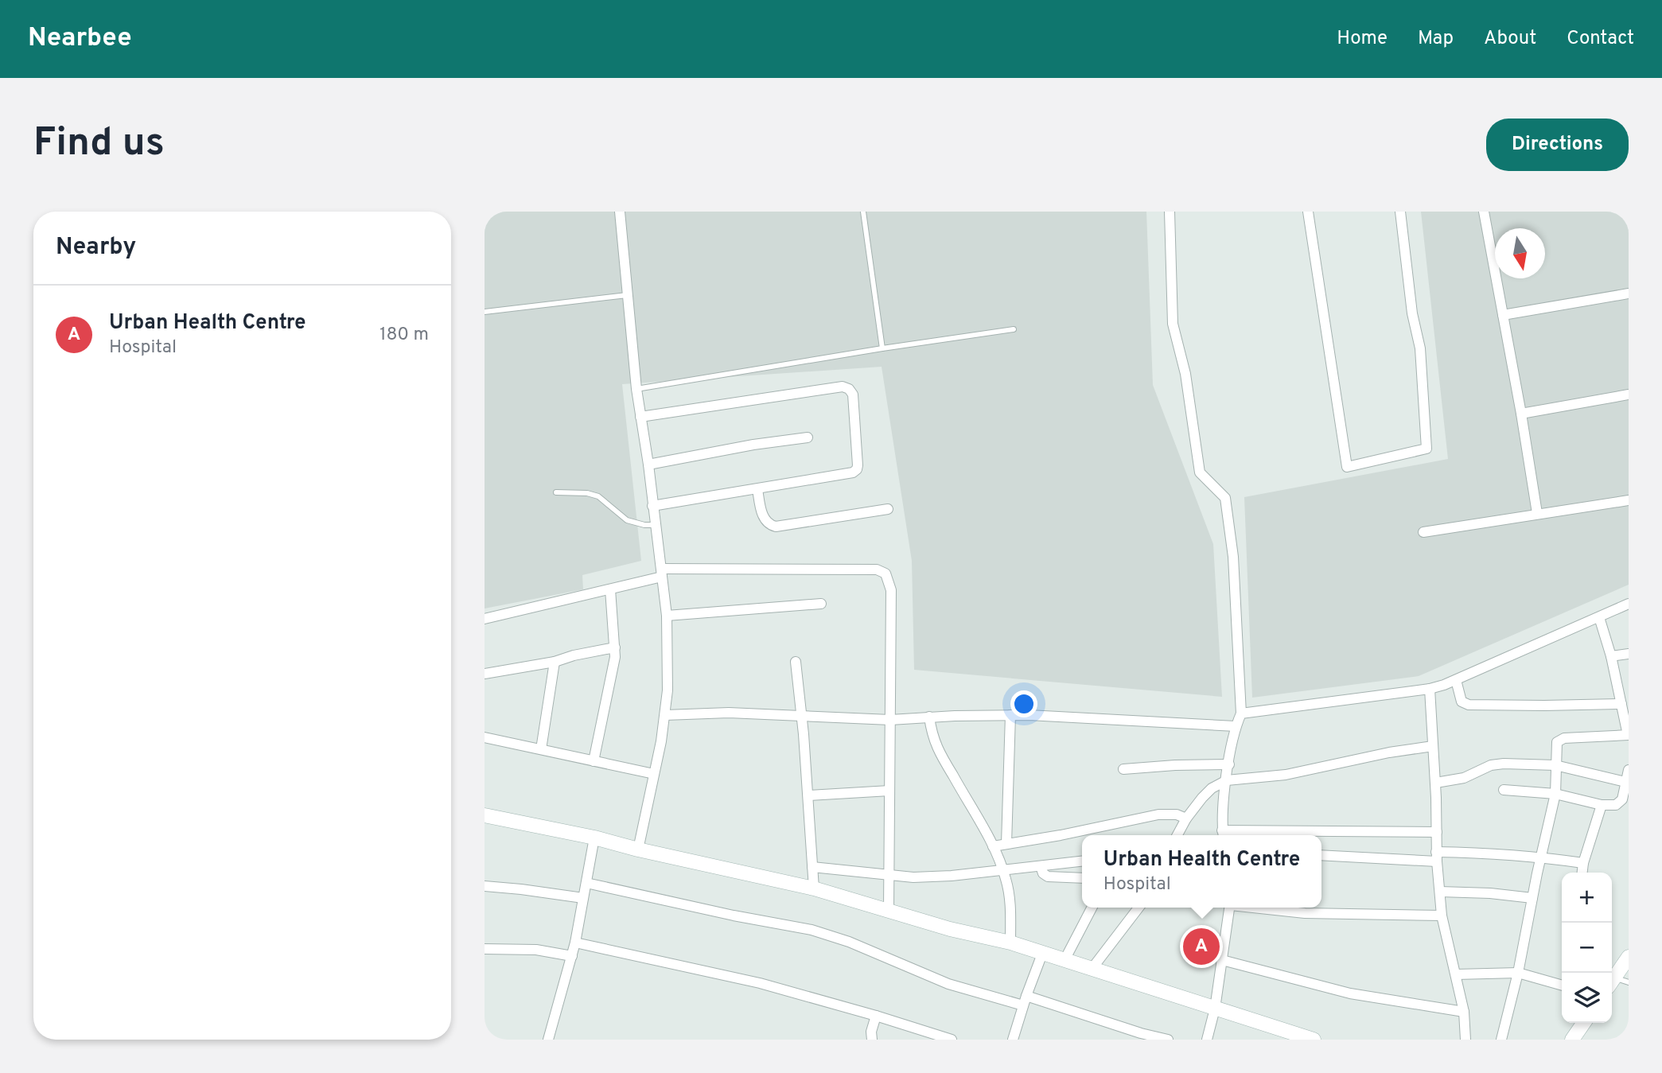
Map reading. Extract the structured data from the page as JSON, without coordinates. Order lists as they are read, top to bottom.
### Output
{
  "north": "bottom",
  "page": {
    "header": "Nearbee",
    "nav": [
      "Home",
      "Map",
      "About",
      "Contact"
    ],
    "buttons": "Directions",
    "title": "Find us",
    "heading": "Nearby",
    "list": [
      {
        "mark": "A",
        "name": "Urban Health Centre",
        "note": "Hospital",
        "value": "180 m"
      }
    ],
    "popup": ["Urban Health Centre", "Hospital"],
    "map_buttons": ["+", "−"],
    "pins": "A"
  }
}
